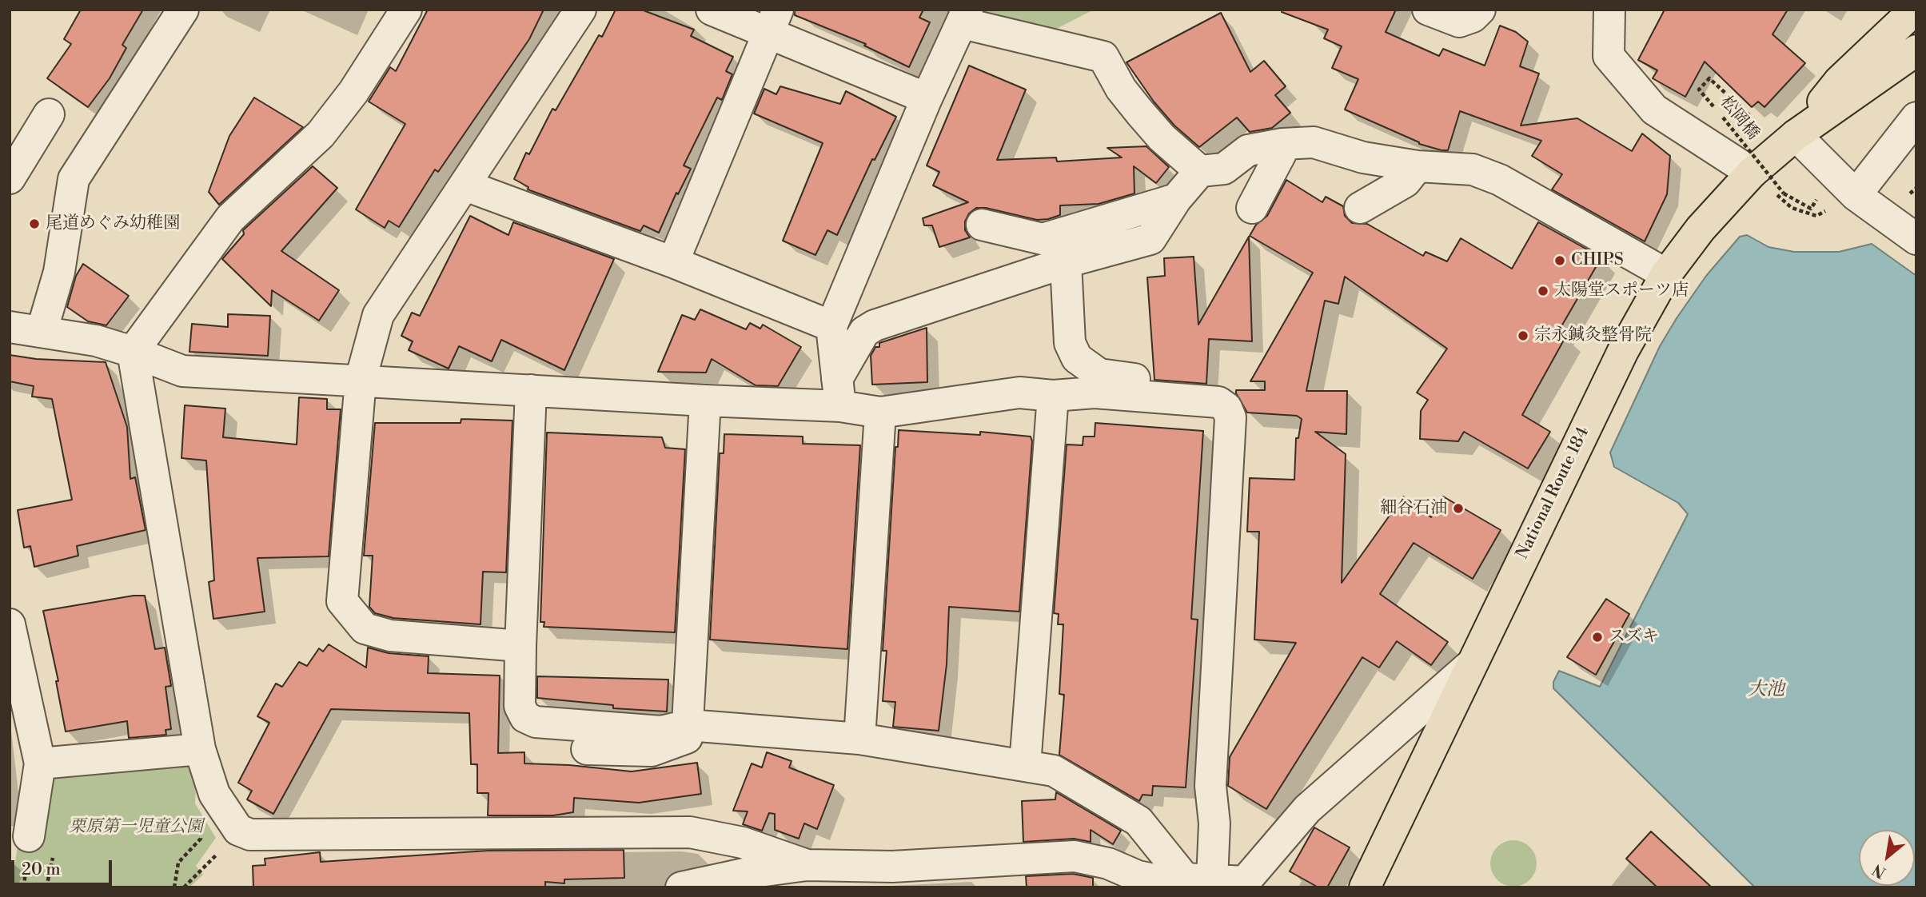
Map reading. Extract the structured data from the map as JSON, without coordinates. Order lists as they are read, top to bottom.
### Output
{
  "streets": {
    "highway": ["National Route 184"],
    "path": ["松岡橋"]
  },
  "water": ["大池"],
  "parks": ["栗原第一児童公園"],
  "places": [
    "尾道めぐみ幼稚園",
    "CHIPS",
    "太陽堂スポーツ店",
    "宗永鍼灸整骨院",
    "細谷石油",
    "スズキ"
  ],
  "scale_bar": "20 m",
  "north": "bottom left"
}
